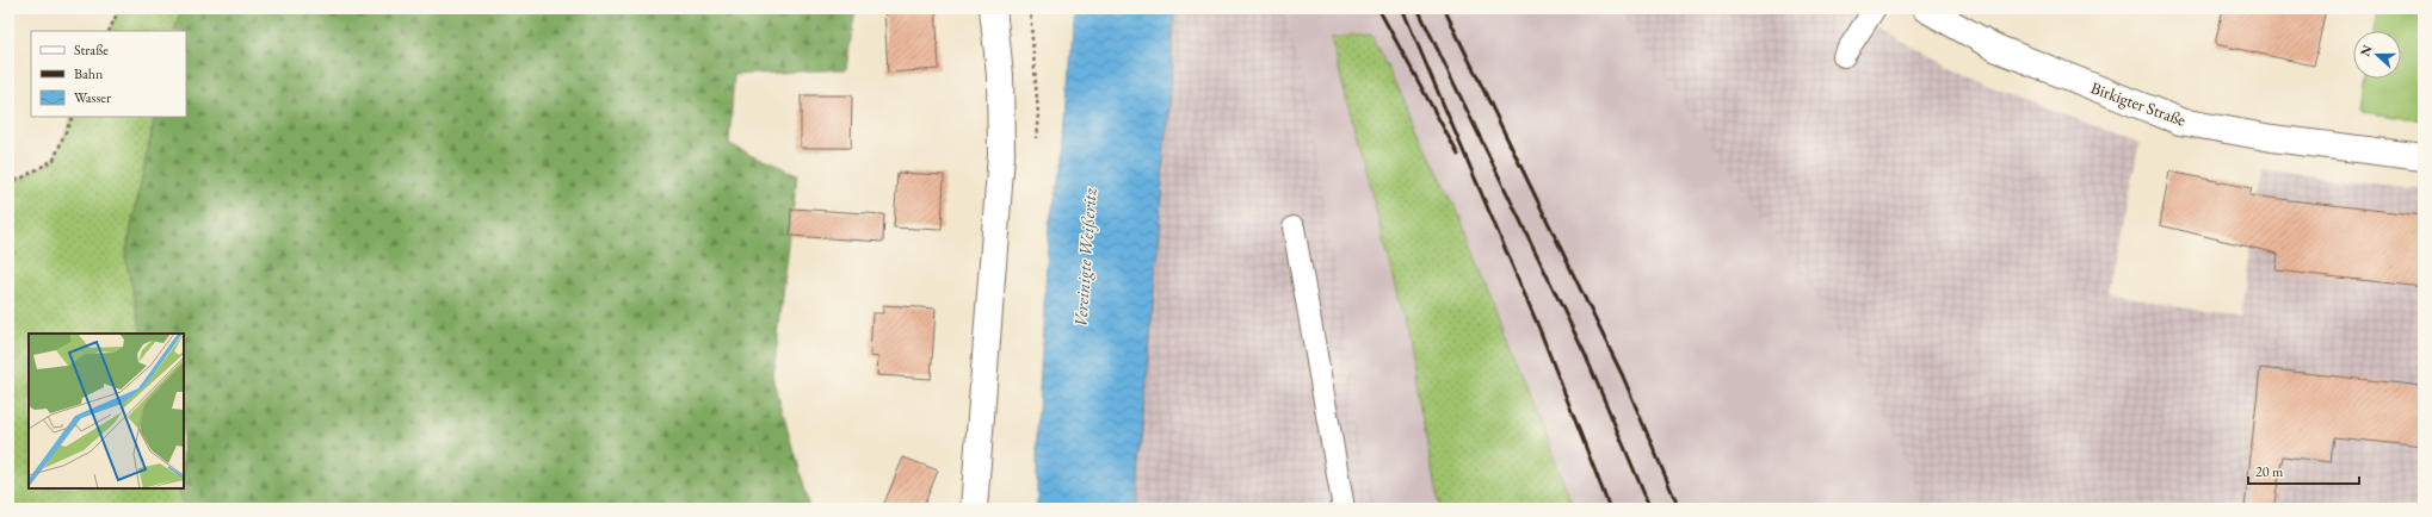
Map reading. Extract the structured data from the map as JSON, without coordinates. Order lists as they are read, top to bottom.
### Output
{
  "streets": {
    "street": ["Birkigter Straße"]
  },
  "water": ["Vereinigte Weißeritz"],
  "legend": ["Straße", "Bahn", "Wasser"],
  "scale_bar": "20 m",
  "north": "left"
}
